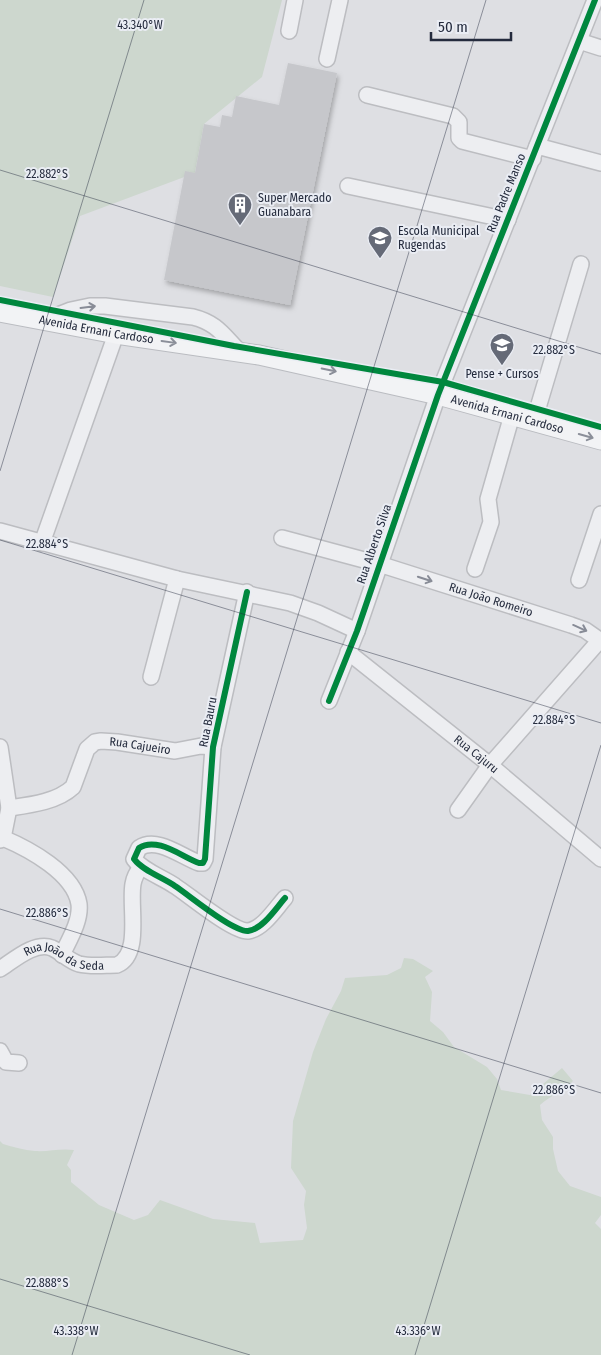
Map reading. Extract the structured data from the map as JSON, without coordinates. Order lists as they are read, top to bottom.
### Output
{
  "streets": {
    "main road": ["Avenida Ernani Cardoso"],
    "street": [
      "Rua Padre Manso",
      "Rua Alberto Silva",
      "Rua João Romeiro",
      "Rua Bauru",
      "Rua Cajueiro",
      "Rua Cajuru",
      "Rua Joāo da Seda"
    ]
  },
  "crossings": [
    ["Rua Padre Manso", "Avenida Ernani Cardoso"],
    ["Rua Padre Manso", "Rua Alberto Silva"],
    ["Avenida Ernani Cardoso", "Rua Alberto Silva"],
    ["Rua Alberto Silva", "Rua João Romeiro"],
    ["Rua Alberto Silva", "Rua Cajuru"],
    ["Rua Bauru", "Rua Cajueiro"],
    ["Rua Bauru", "Rua Joāo da Seda"]
  ],
  "one_way": ["Avenida Ernani Cardoso", "Rua João Romeiro"],
  "places": {
    "building": ["Super Mercado Guanabara"],
    "school or university": ["Escola Municipal Rugendas", "Pense + Cursos"]
  },
  "scale_bar": "50 m",
  "coordinates": [
    "43.340°W",
    "22.882°S",
    "22.884°S",
    "22.886°S",
    "22.888°S",
    "43.338°W",
    "43.336°W"
  ]
}
